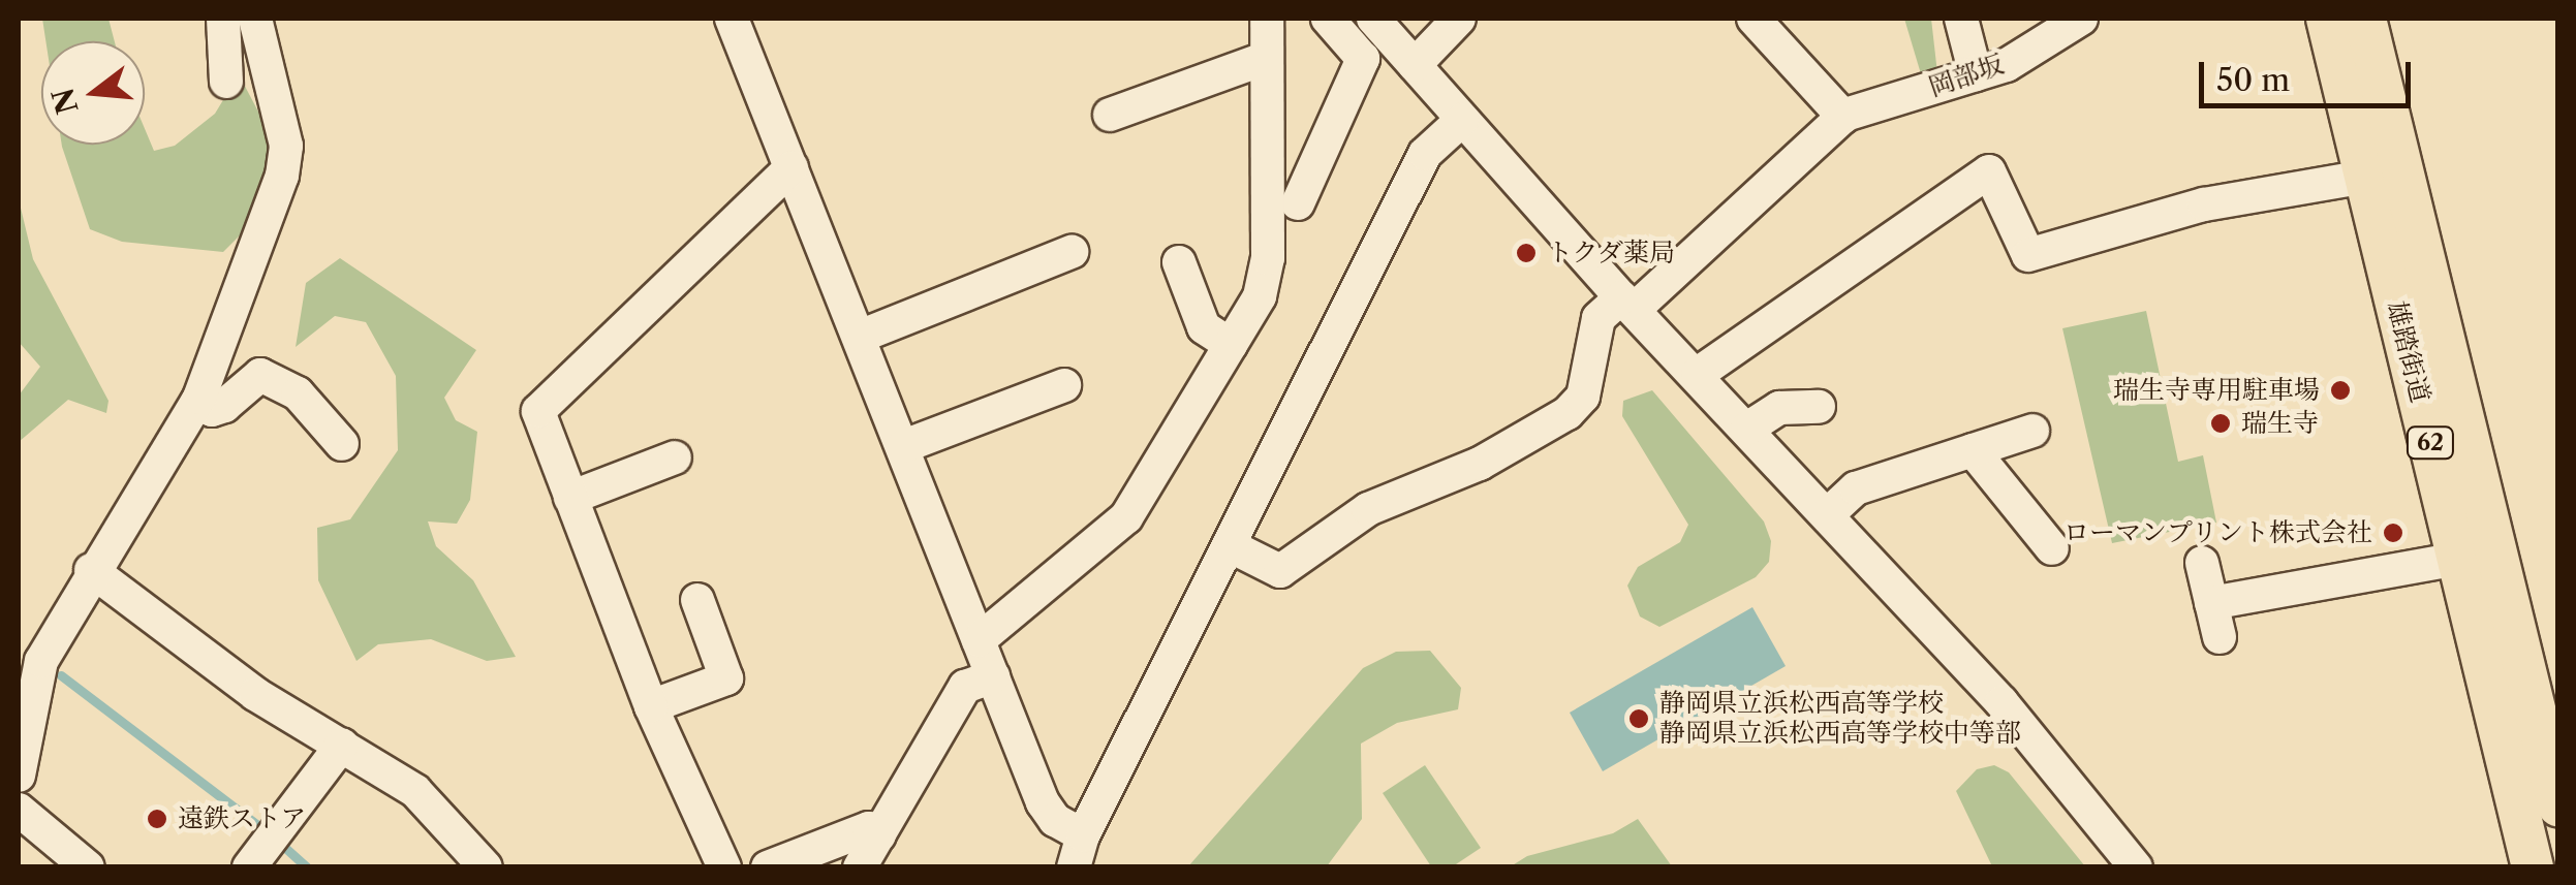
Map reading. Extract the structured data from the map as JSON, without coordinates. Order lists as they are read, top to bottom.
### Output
{
  "streets": {
    "main road": ["雄踏街道", "62"],
    "street": ["岡部坂"]
  },
  "places": [
    "トクダ薬局",
    "瑞生寺専用駐車場",
    "瑞生寺",
    "ローマンプリント株式会社",
    "静岡県立浜松西高等学校 静岡県立浜松西高等学校中等部",
    "遠鉄ストア"
  ],
  "scale_bar": "50 m",
  "north": "left"
}
